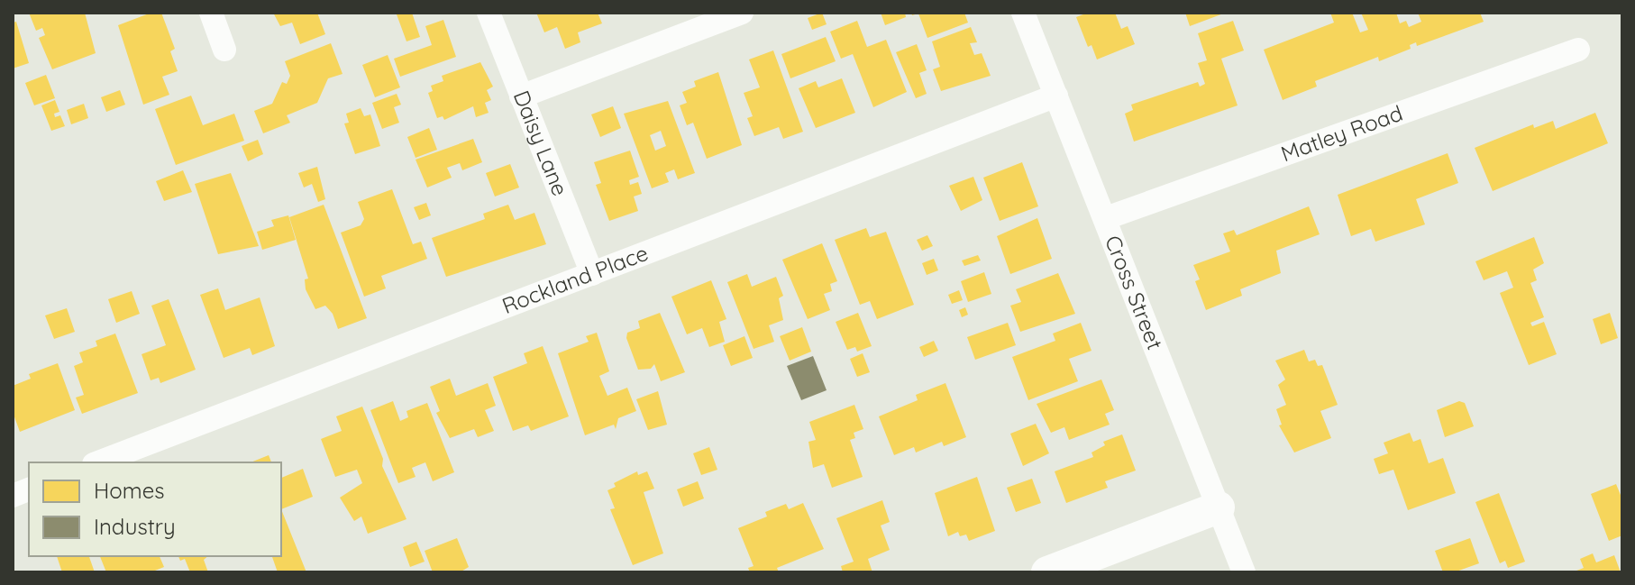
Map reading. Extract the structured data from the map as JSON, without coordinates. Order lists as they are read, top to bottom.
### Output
{
  "streets": {
    "street": [
      "Matley Road",
      "Daisy Lane",
      "Rockland Place",
      "Cross Street"
    ]
  },
  "crossings": [
    ["Matley Road", "Cross Street"],
    ["Daisy Lane", "Rockland Place"],
    ["Rockland Place", "Cross Street"]
  ],
  "legend": ["Homes", "Industry"]
}
